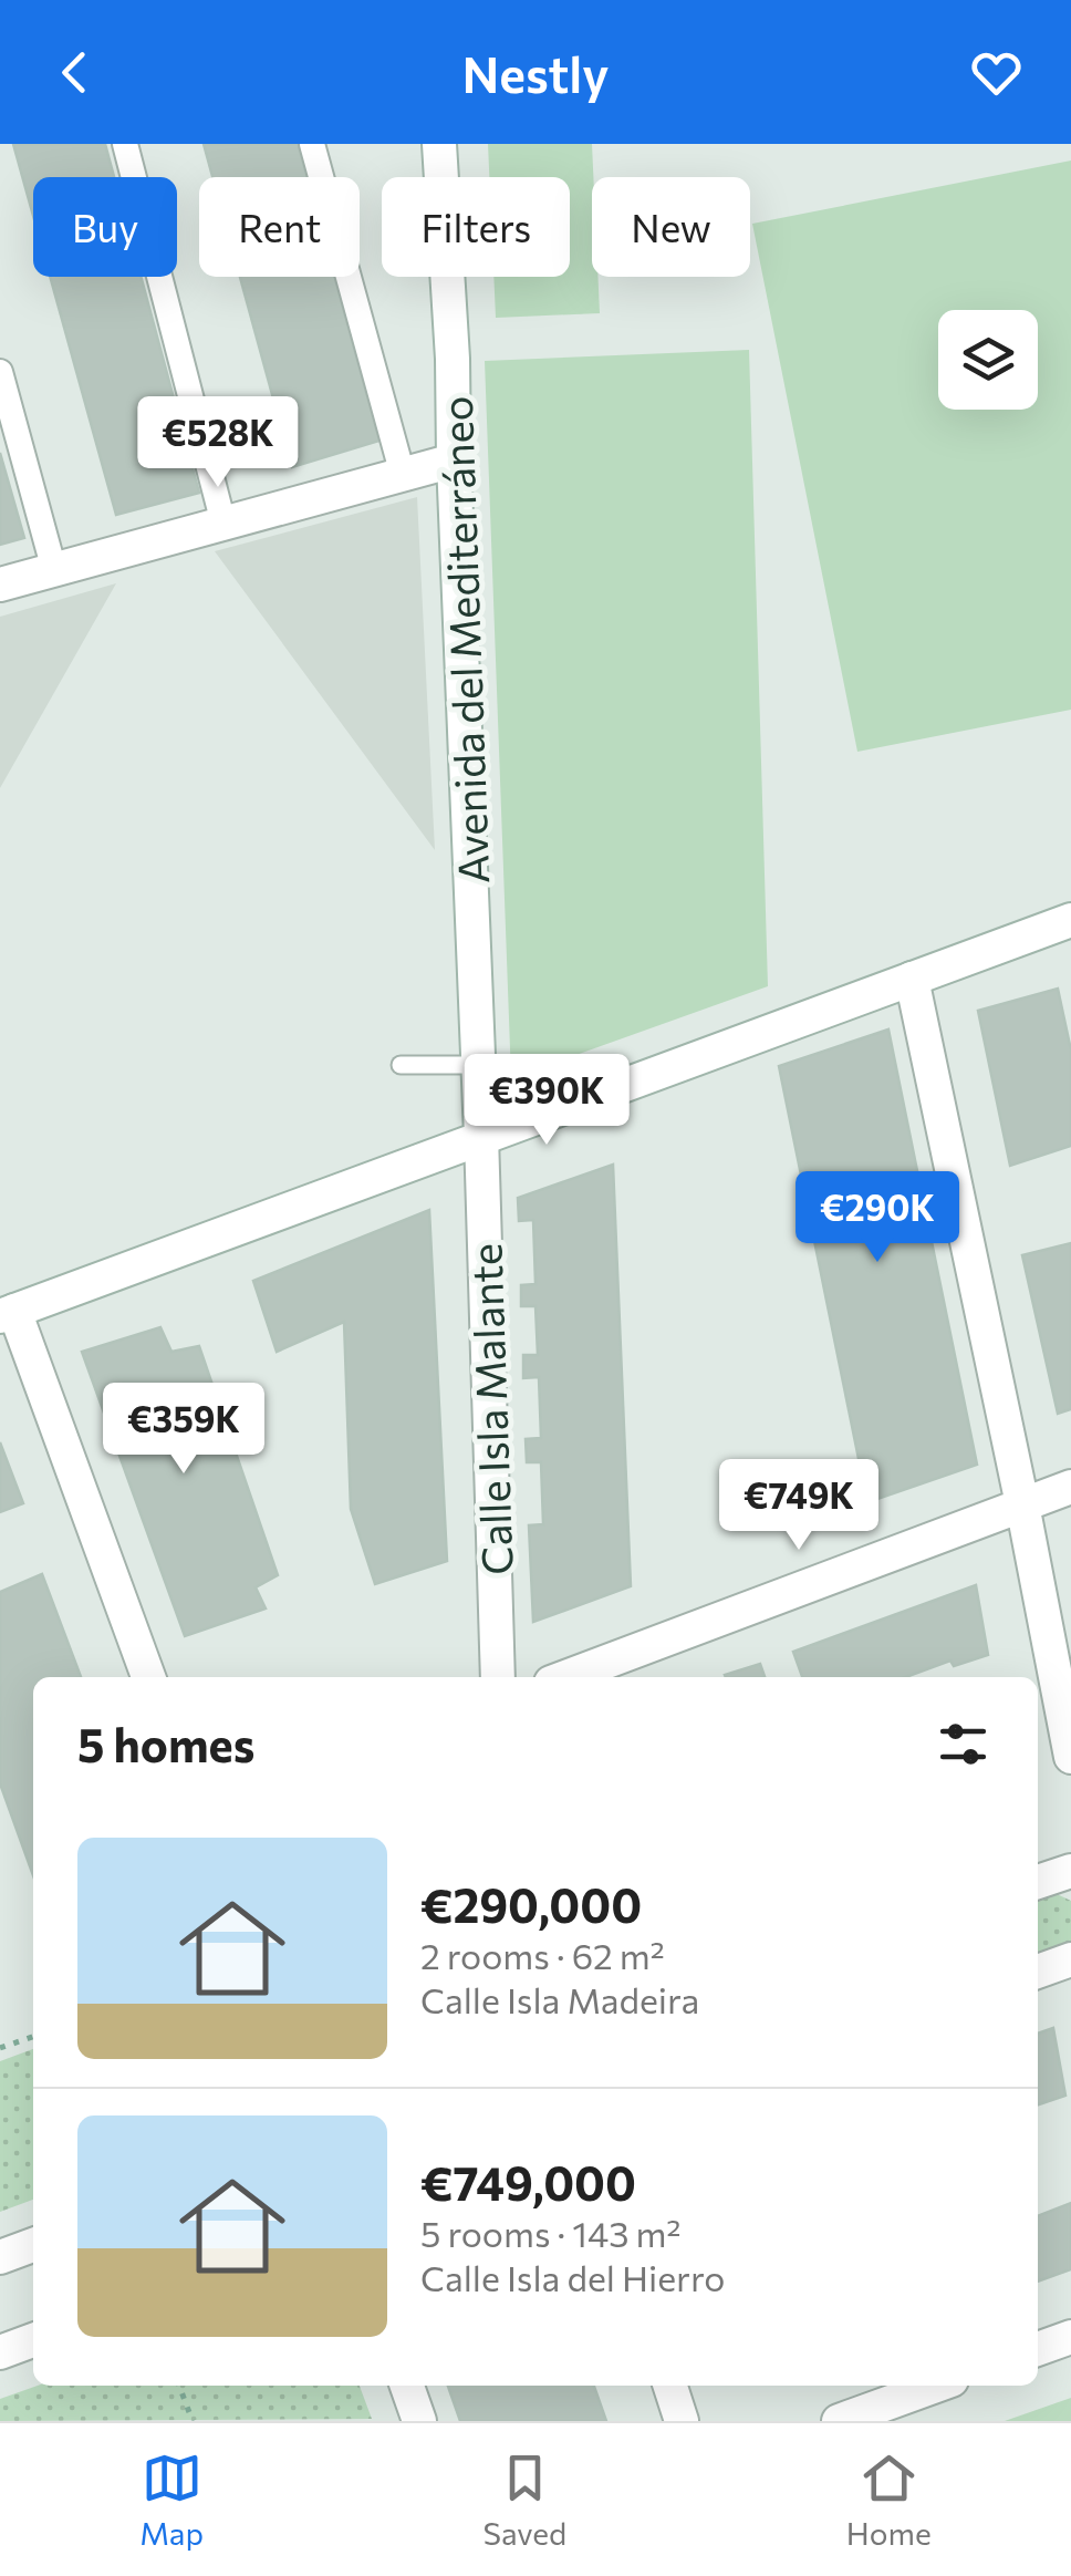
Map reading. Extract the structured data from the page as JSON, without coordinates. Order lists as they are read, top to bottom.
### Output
{
  "streets": {
    "street": ["Avenida del Mediterráneo", "Calle Isla Malante"]
  },
  "crossings": [
    ["Avenida del Mediterráneo", "Calle Isla Malante"]
  ],
  "page": {
    "header": "Nestly",
    "chip": [
      "Buy",
      "Rent",
      "Filters",
      "New"
    ],
    "price": [
      "€528K",
      "€390K",
      "€290K",
      "€359K",
      "€749K"
    ],
    "heading": "5 homes",
    "list": [
      {
        "name": "€290,000",
        "note": "2 rooms · 62 m² · Calle Isla Madeira"
      },
      {
        "name": "€749,000",
        "note": "5 rooms · 143 m² · Calle Isla del Hierro"
      }
    ],
    "tabs": ["Map", "Saved", "Home"]
  }
}
